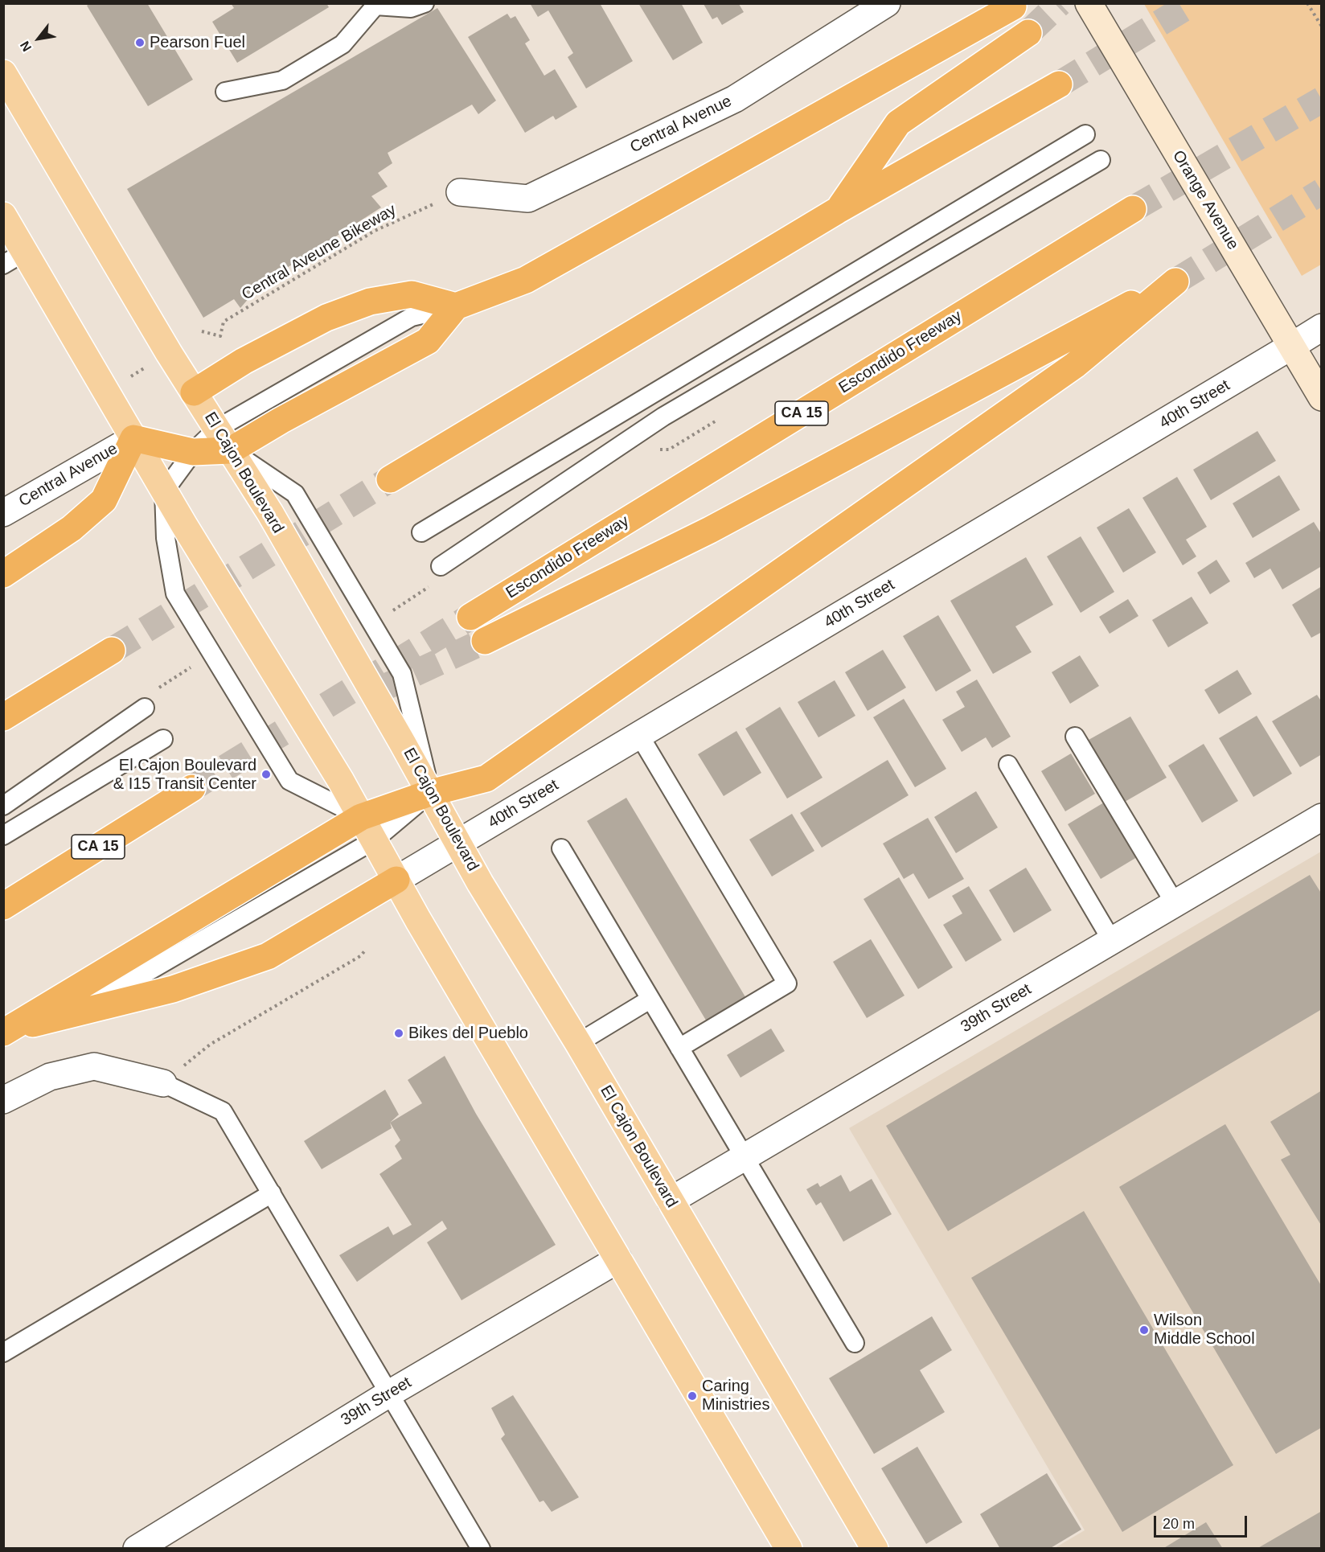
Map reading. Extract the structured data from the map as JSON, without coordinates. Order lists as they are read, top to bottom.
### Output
{
  "streets": {
    "highway": ["Escondido Freeway", "CA 15"],
    "main road": ["Orange Avenue", "El Cajon Boulevard"],
    "street": ["Central Avenue", "40th Street", "39th Street"],
    "path": ["Central Aveune Bikeway"]
  },
  "crossings": [
    ["Central Avenue", "Central Aveune Bikeway"],
    ["Orange Avenue", "40th Street"],
    ["40th Street", "El Cajon Boulevard"],
    ["El Cajon Boulevard", "39th Street"]
  ],
  "places": [
    "Pearson Fuel",
    "El Cajon Boulevard & I15 Transit Center",
    "Bikes del Pueblo",
    "Wilson Middle School",
    "Caring Ministries"
  ],
  "scale_bar": "20 m",
  "north": "bottom left"
}
